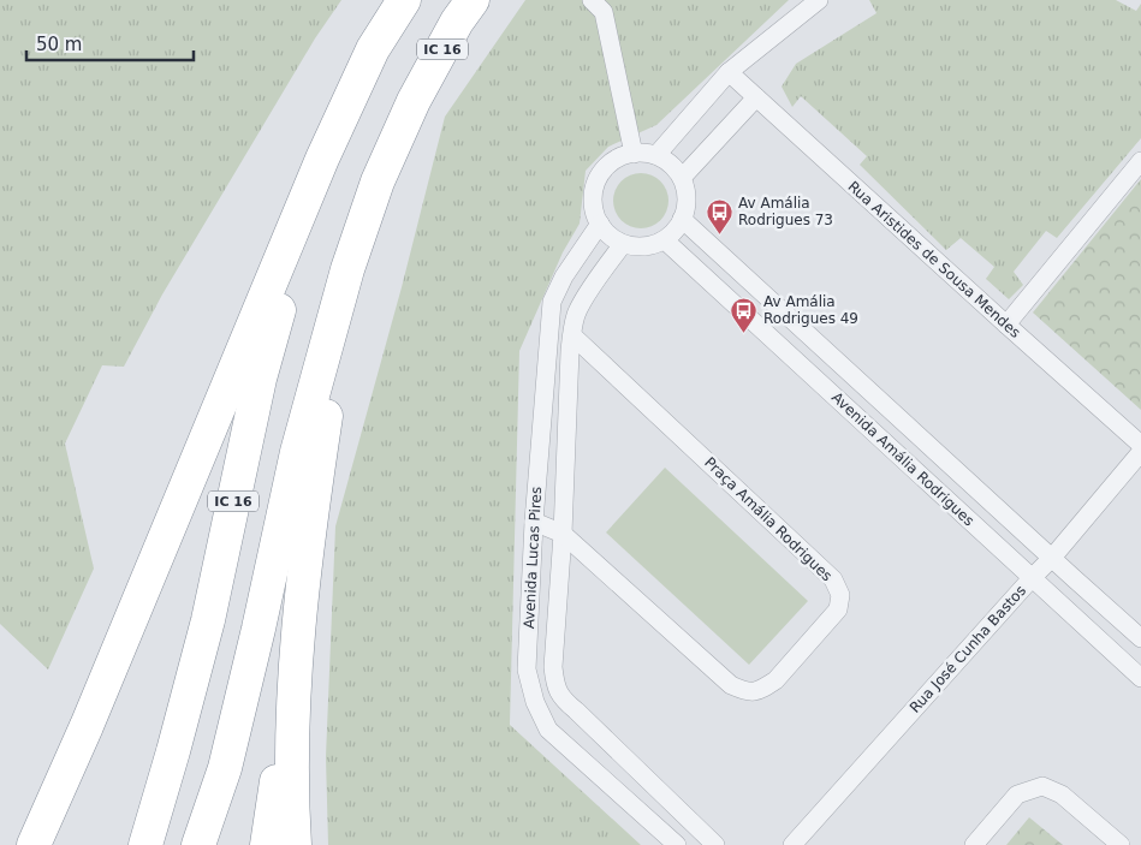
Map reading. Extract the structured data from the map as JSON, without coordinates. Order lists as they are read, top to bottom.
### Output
{
  "streets": {
    "highway": ["IC 16"],
    "street": [
      "Rua Aristides de Sousa Mendes",
      "Avenida Amália Rodrigues",
      "Praça Amália Rodrigues",
      "Avenida Lucas Pires",
      "Rua José Cunha Bastos"
    ]
  },
  "crossings": [
    ["Avenida Amália Rodrigues", "Avenida Lucas Pires"],
    ["Avenida Amália Rodrigues", "Rua José Cunha Bastos"],
    ["Praça Amália Rodrigues", "Avenida Lucas Pires"]
  ],
  "places": {
    "bus stop": ["Av Amália Rodrigues 73", "Av Amália Rodrigues 49"]
  },
  "scale_bar": "50 m"
}
